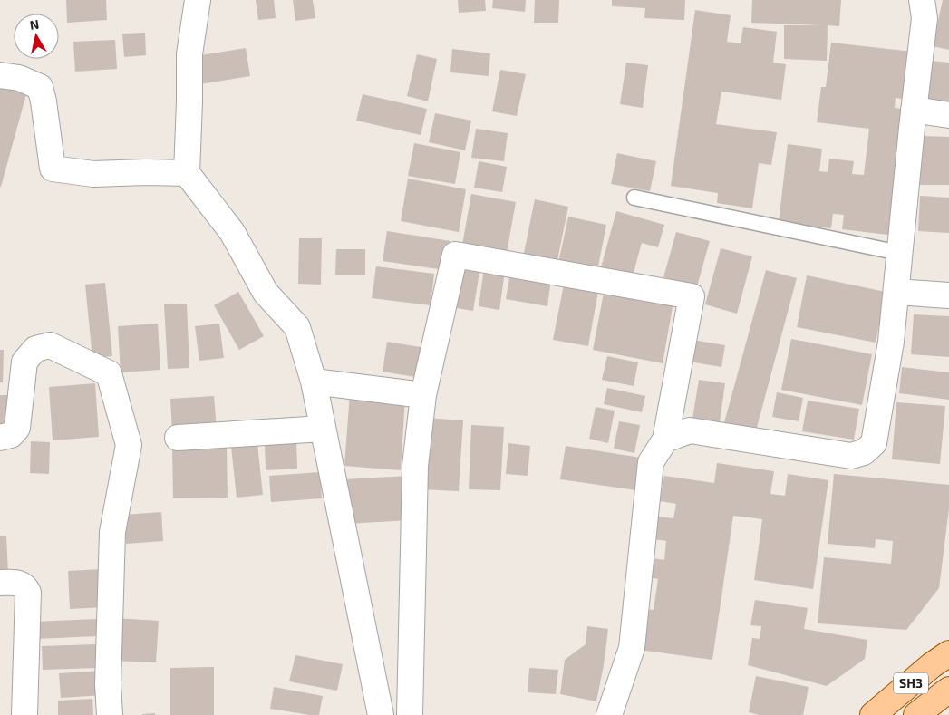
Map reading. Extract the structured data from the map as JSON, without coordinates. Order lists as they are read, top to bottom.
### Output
{
  "streets": {
    "main road": ["SH3"]
  },
  "north": "top"
}
